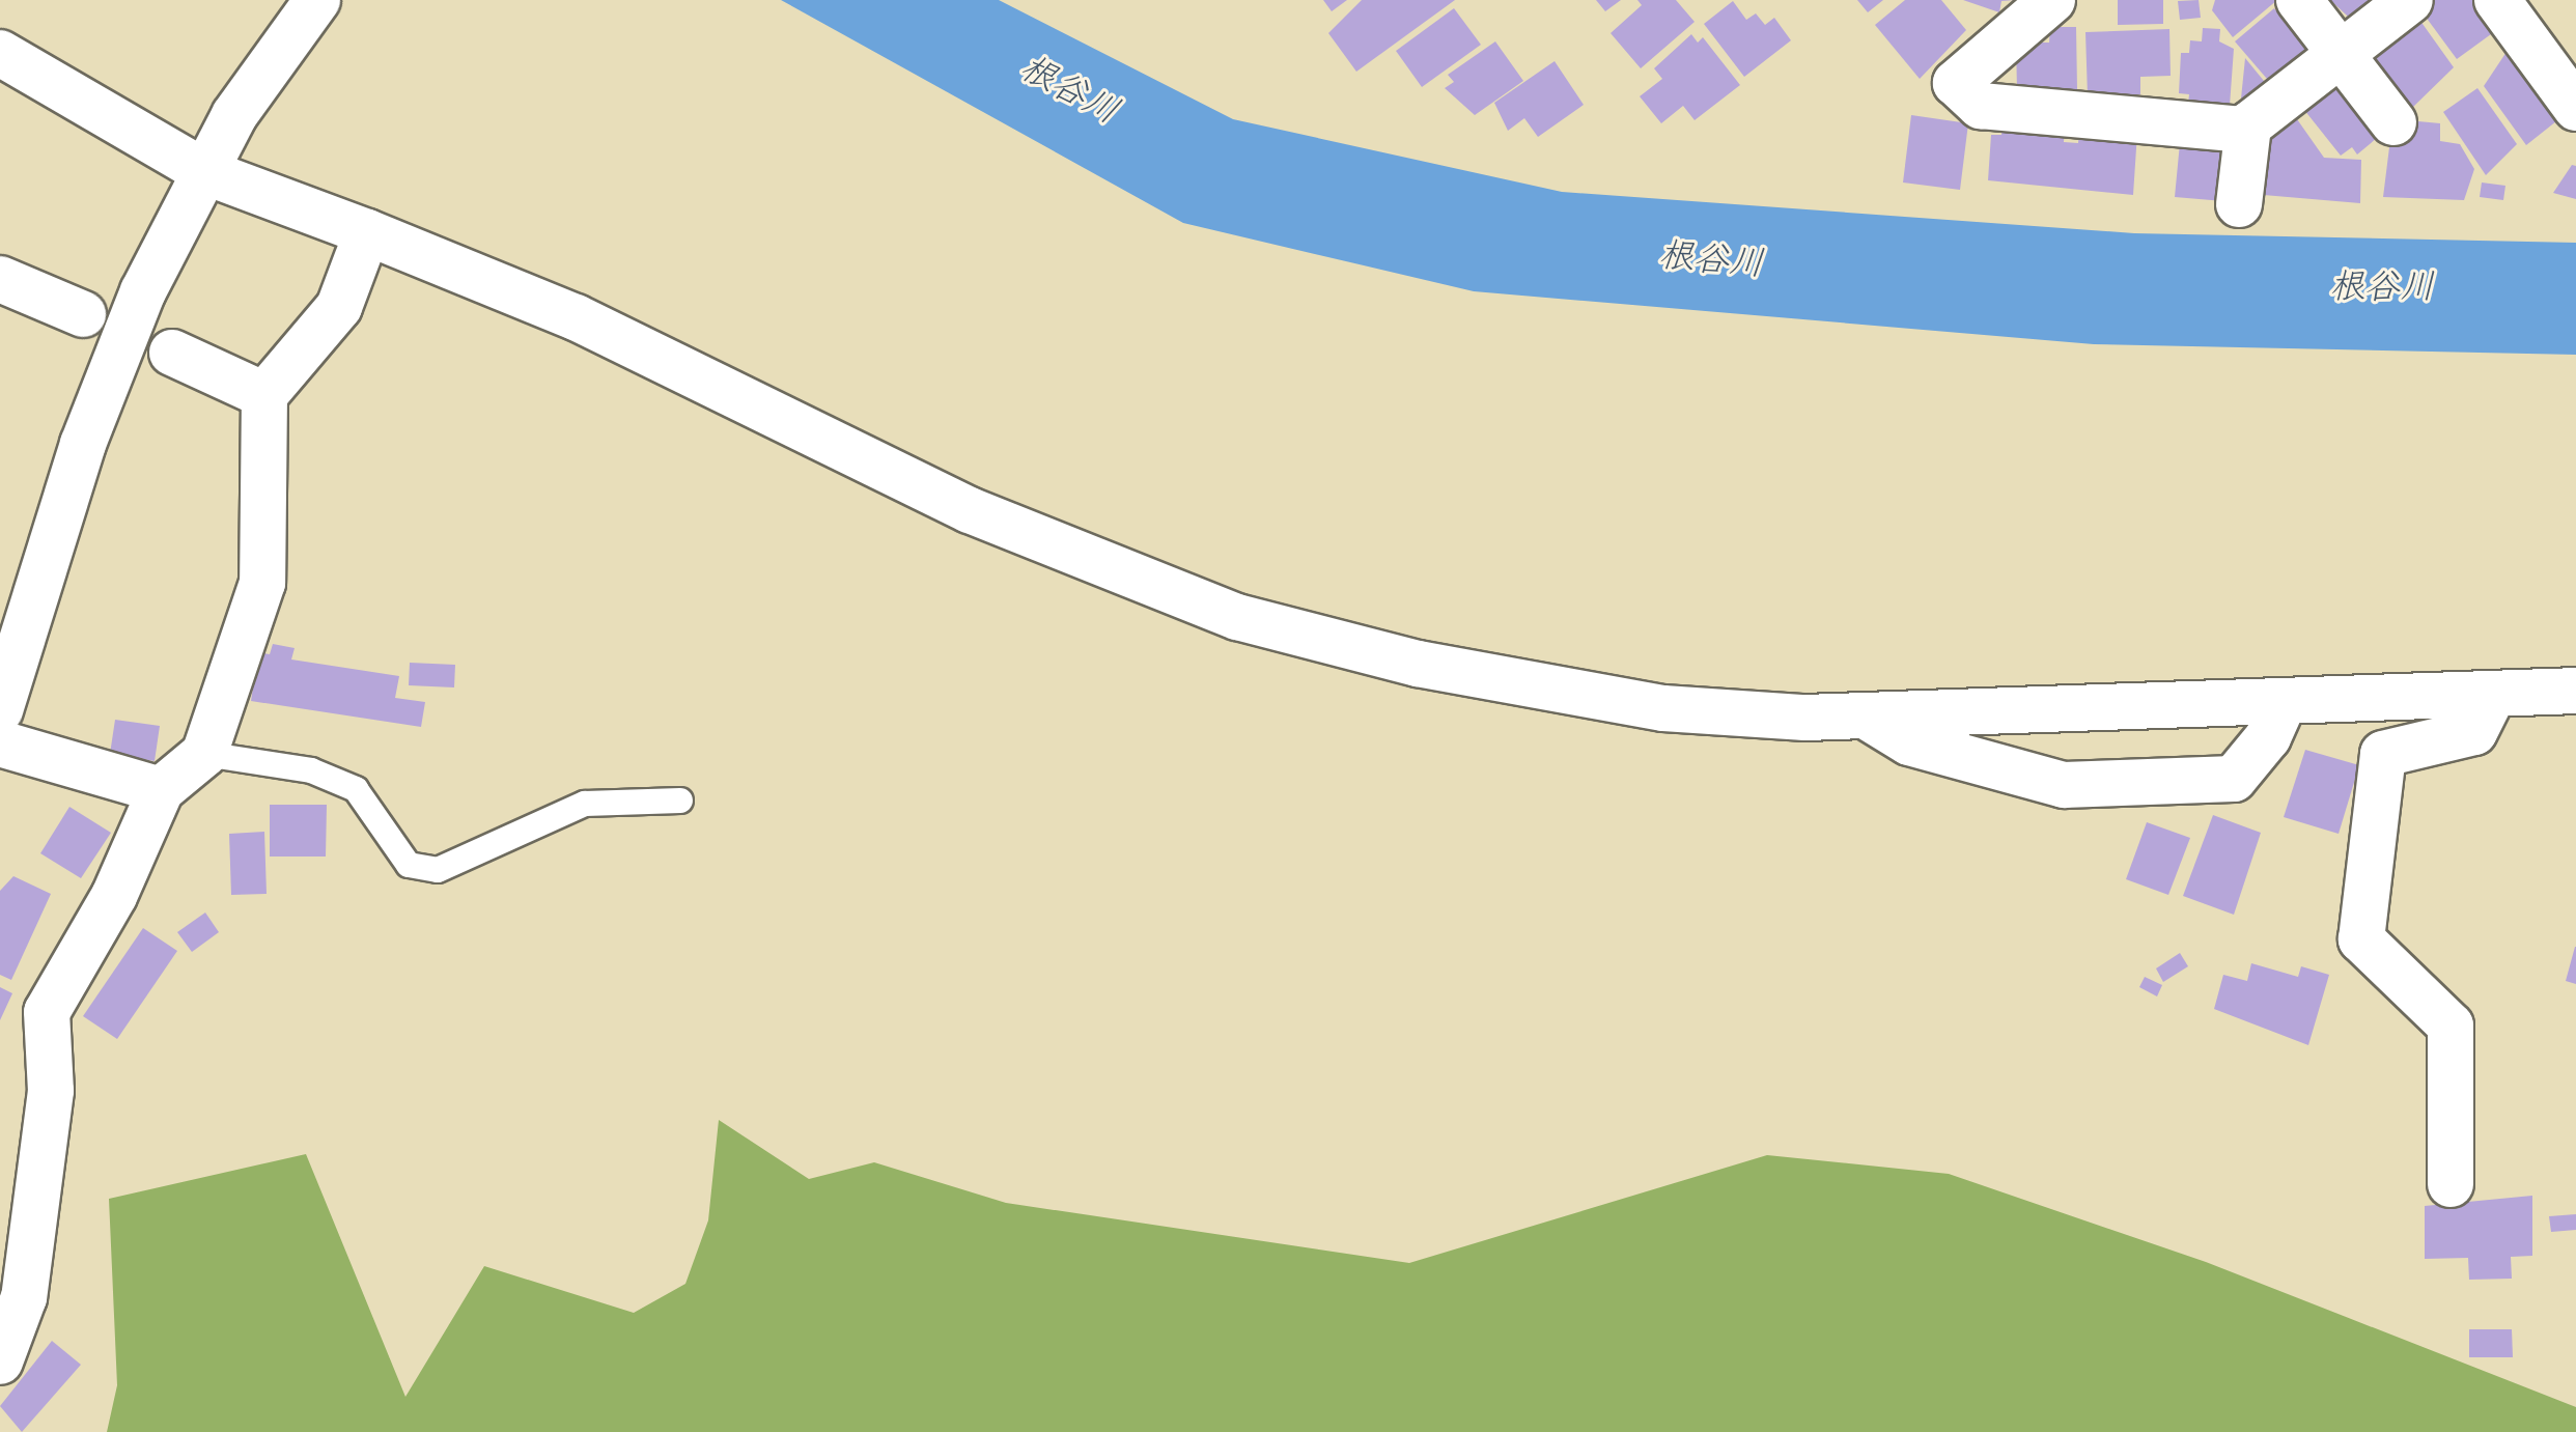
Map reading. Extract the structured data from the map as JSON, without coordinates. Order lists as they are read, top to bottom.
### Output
{
  "water": ["根谷川"]
}
